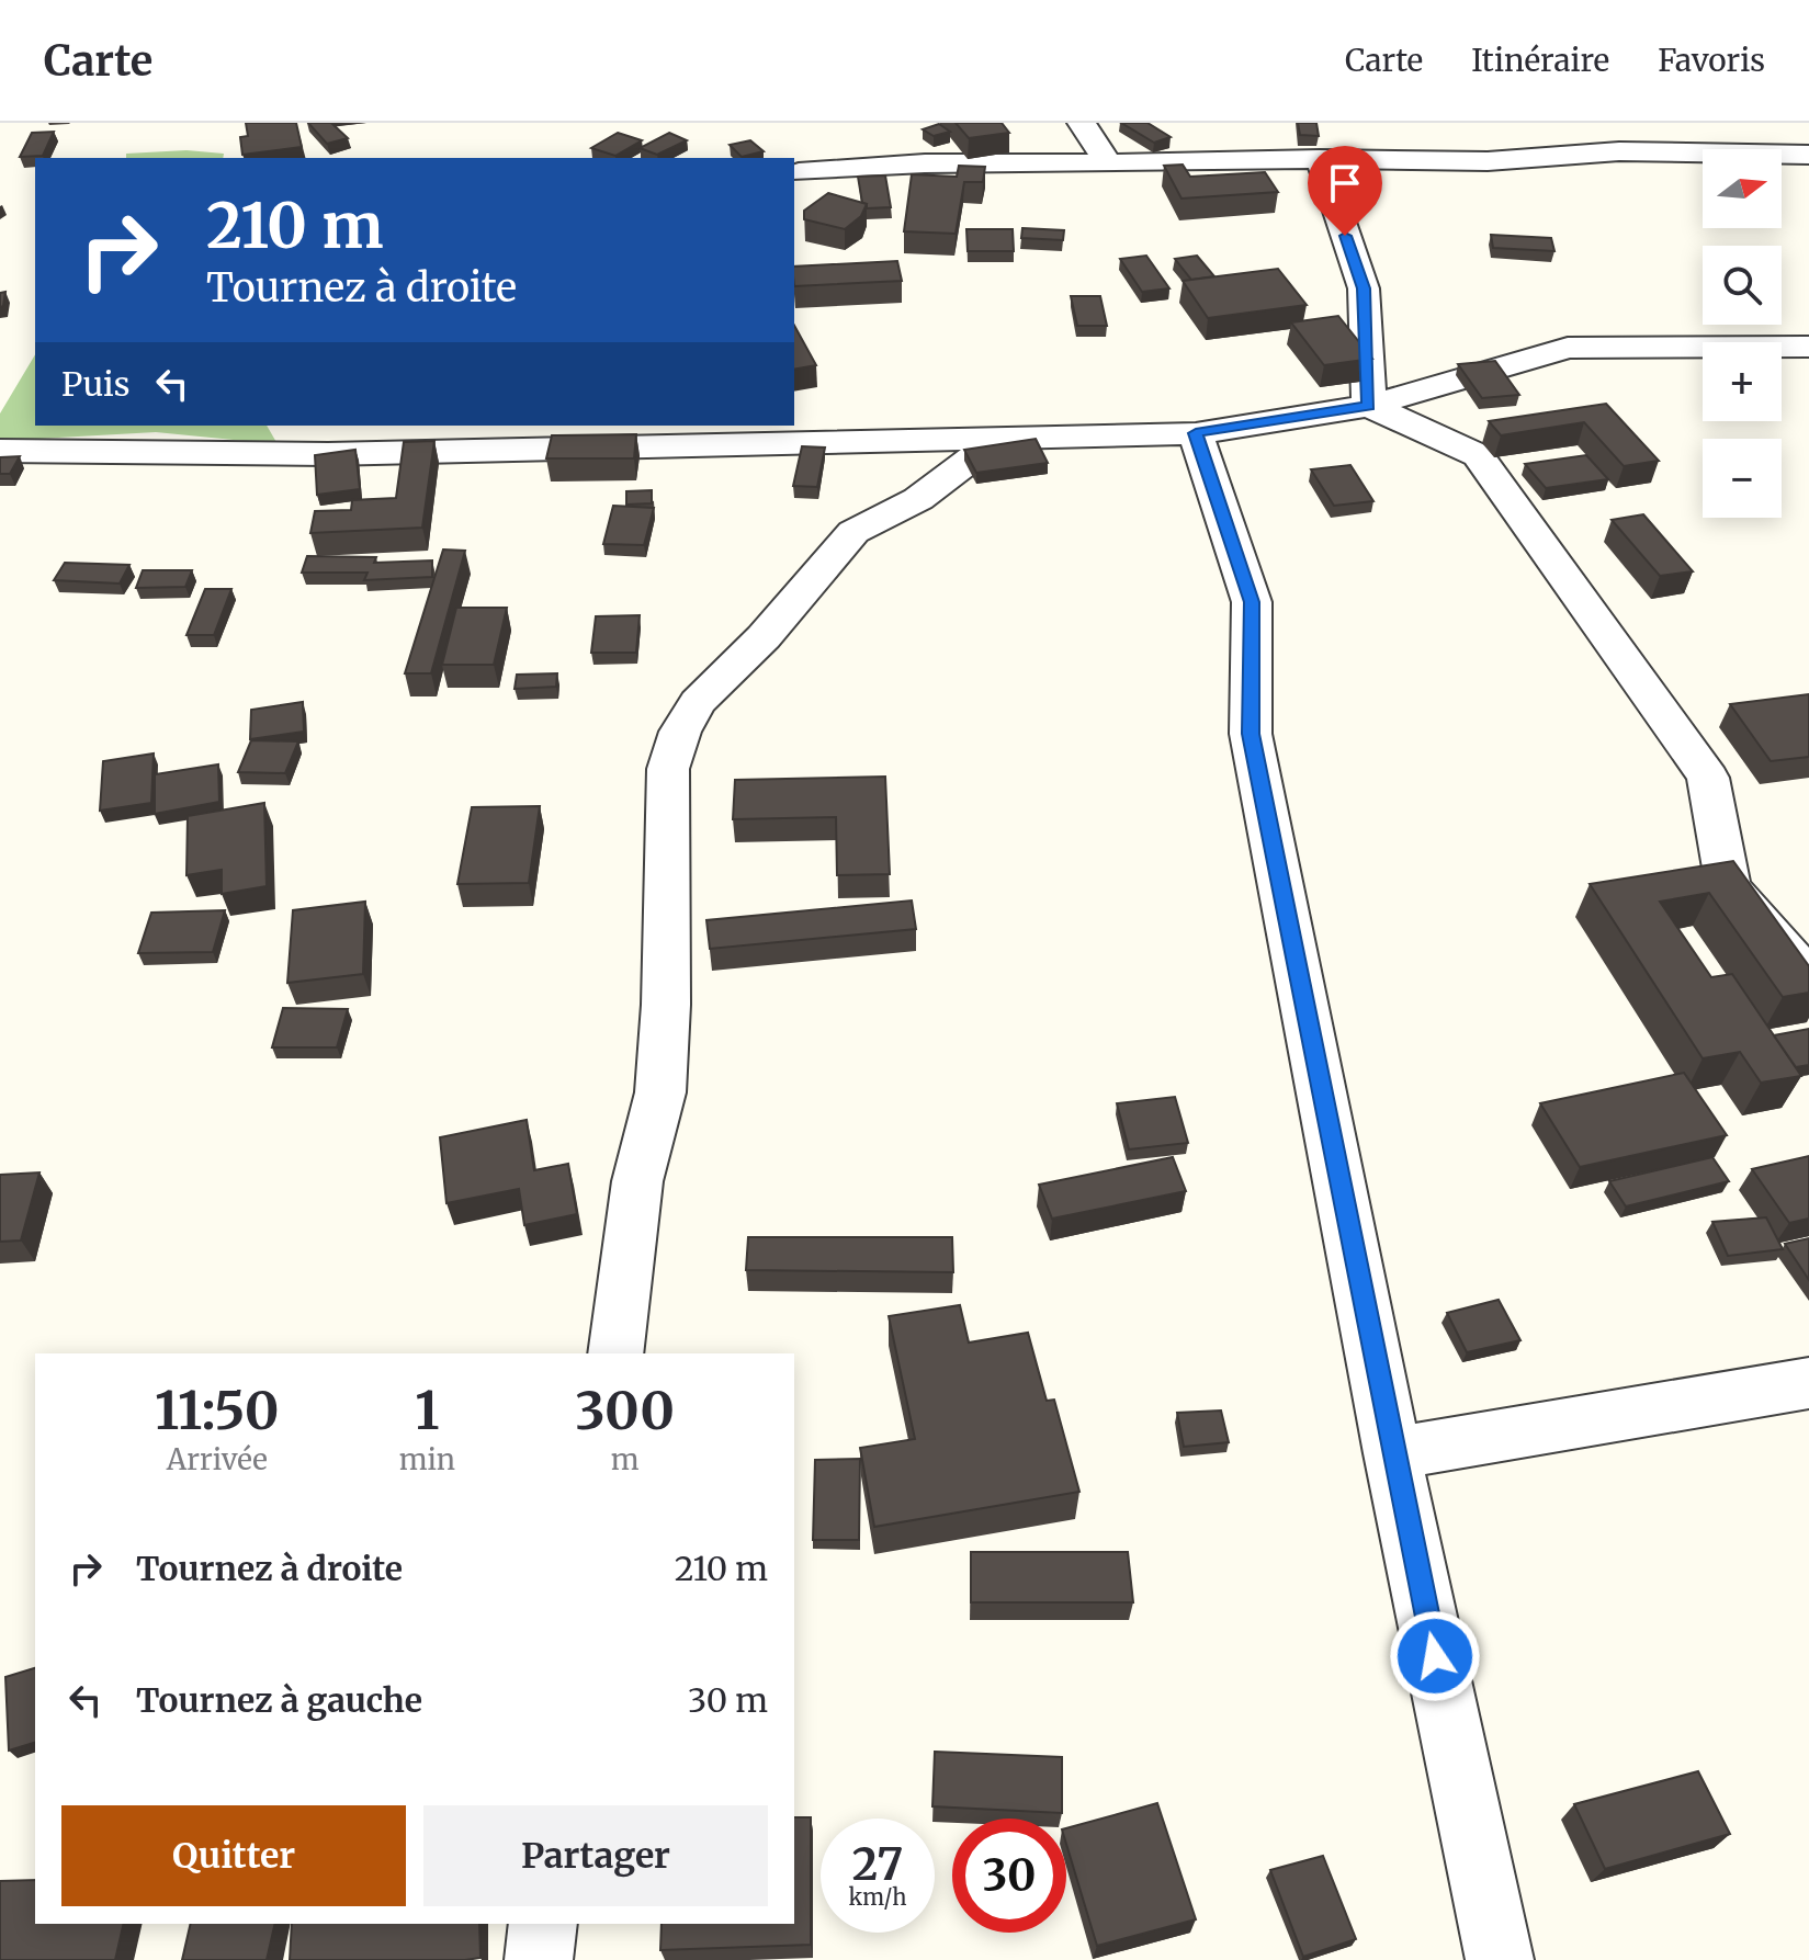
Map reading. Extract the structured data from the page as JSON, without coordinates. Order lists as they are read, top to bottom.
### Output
{
  "north": "right",
  "page": {
    "header": "Carte",
    "nav": ["Carte", "Itinéraire", "Favoris"],
    "map_buttons": ["+", "−"],
    "turn": ["210 m", "Tournez à droite"],
    "then": "Puis",
    "eta": [
      "11:50",
      "Arrivée",
      "1",
      "min",
      "300",
      "m"
    ],
    "list": [
      {
        "name": "Tournez à droite",
        "value": "210 m"
      },
      {
        "name": "Tournez à gauche",
        "value": "30 m"
      }
    ],
    "buttons": ["Quitter", "Partager"],
    "speed": "27 km/h",
    "limit": "30"
  }
}
